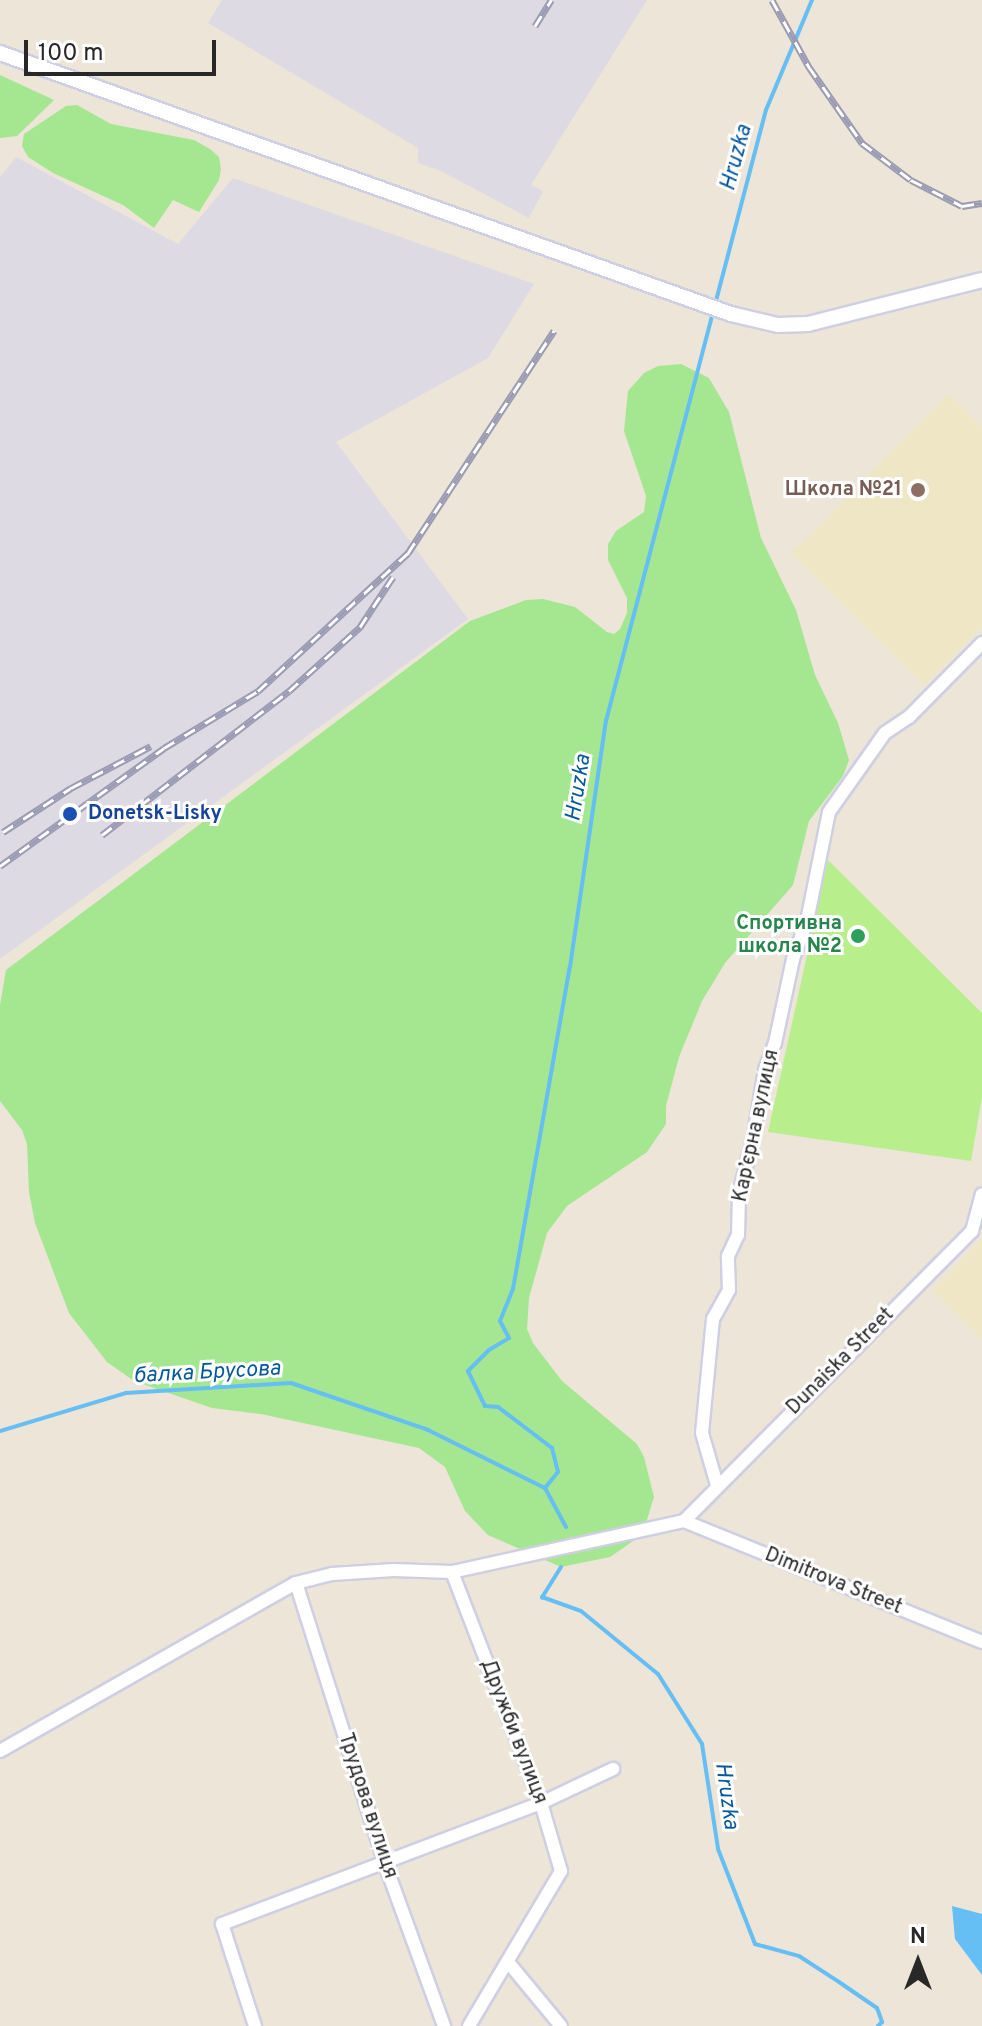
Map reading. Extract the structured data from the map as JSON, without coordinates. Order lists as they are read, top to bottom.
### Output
{
  "streets": {
    "street": [
      "Кар’єрна вулиця",
      "Dunaiska Street",
      "Dimitrova Street",
      "Дружби вулиця",
      "Трудова вулиця"
    ]
  },
  "crossings": [
    ["Кар’єрна вулиця", "Dunaiska Street"],
    ["Dunaiska Street", "Dimitrova Street"]
  ],
  "water": ["Hruzka", "балка Брусова"],
  "places": ["Школа №21", "Donetsk-Lisky", "Спортивна школа №2"],
  "scale_bar": "100 m",
  "north": "top"
}
